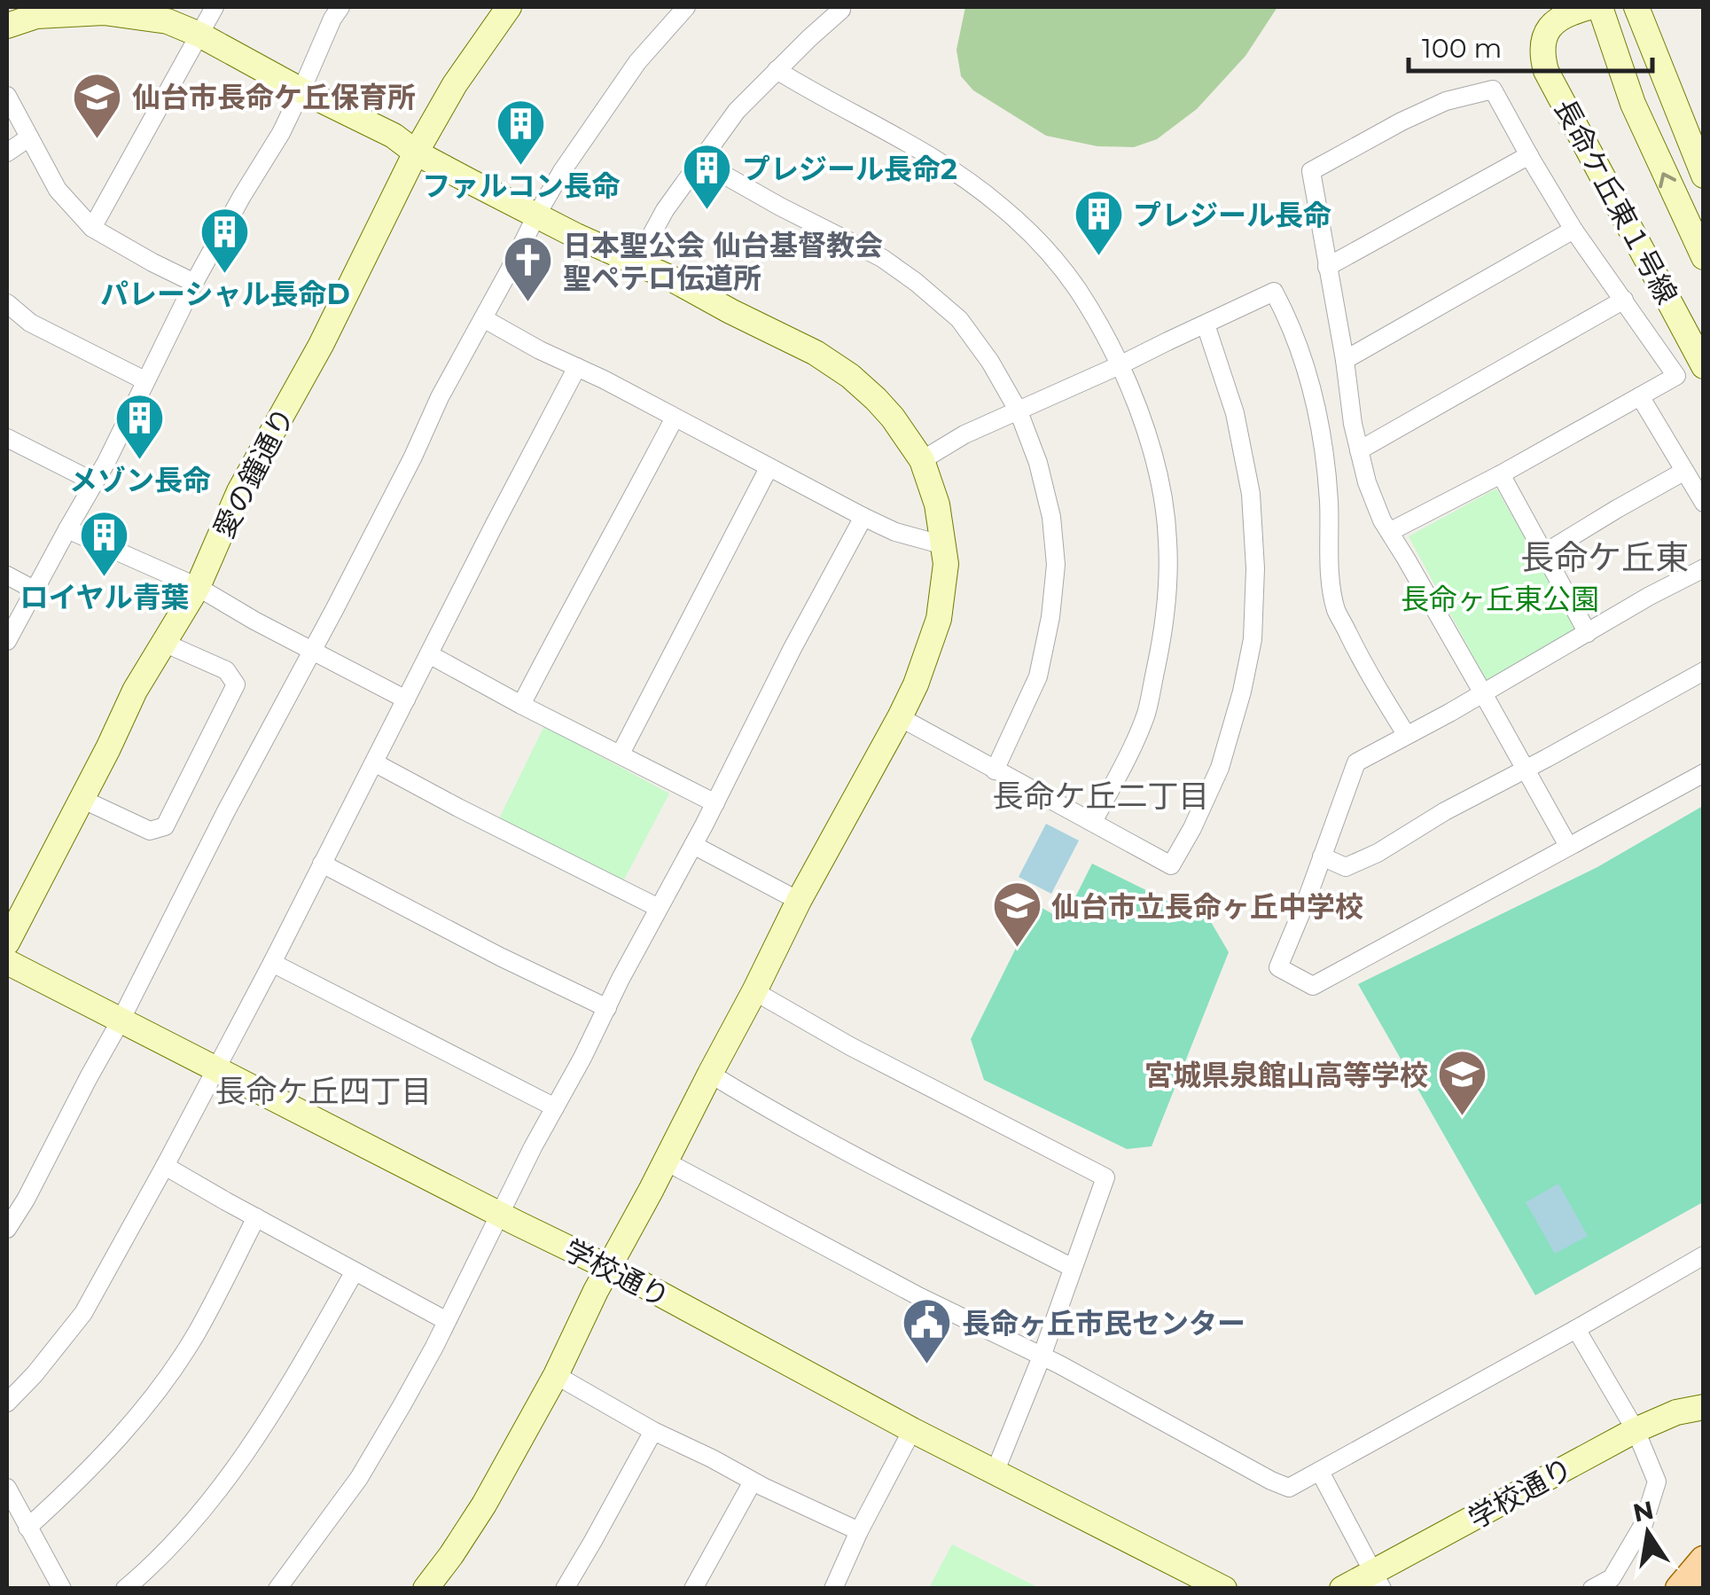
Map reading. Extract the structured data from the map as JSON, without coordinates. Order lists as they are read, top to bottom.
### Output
{
  "streets": {
    "street": ["長命ケ丘東１号線", "愛の鐘通り", "学校通り"]
  },
  "districts": ["長命ケ丘東", "長命ケ丘二丁目", "長命ケ丘四丁目"],
  "parks": ["長命ヶ丘東公園"],
  "places": {
    "school or university": ["仙台市長命ケ丘保育所", "仙台市立長命ヶ丘中学校", "宮城県泉館山高等学校"],
    "building": [
      "ファルコン長命",
      "プレジール長命2",
      "プレジール長命",
      "パレーシャル長命D",
      "メゾン長命",
      "ロイヤル青葉"
    ],
    "church": ["日本聖公会 仙台基督教会 聖ペテロ伝道所"],
    "public building": ["長命ヶ丘市民センター"]
  },
  "scale_bar": "100 m",
  "north": "top"
}
